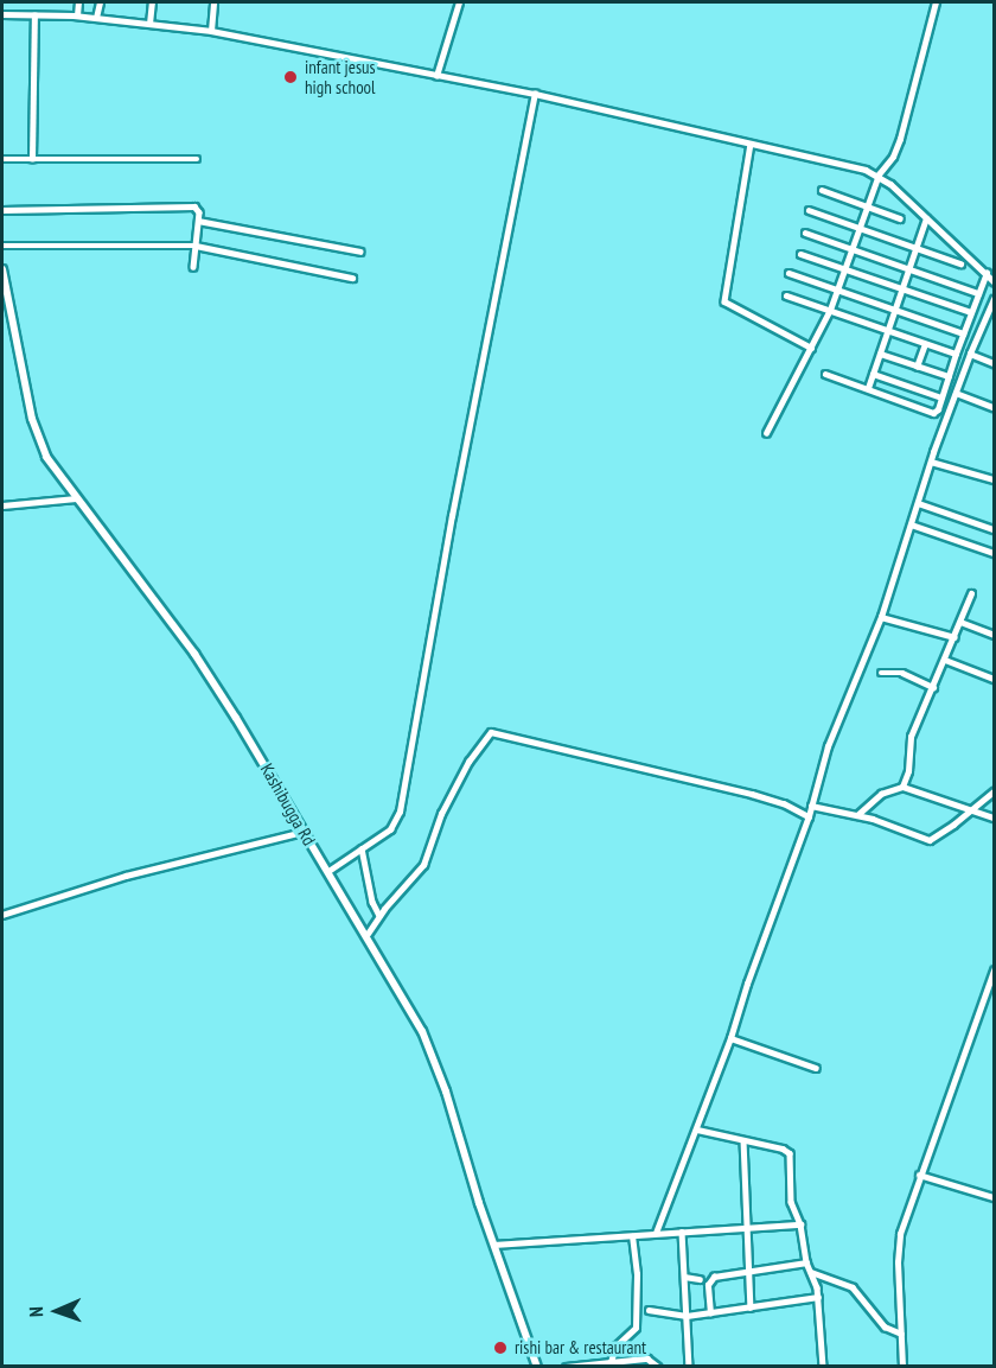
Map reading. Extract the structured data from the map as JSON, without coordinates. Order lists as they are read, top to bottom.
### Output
{
  "streets": {
    "main road": ["Kashibugga Rd"]
  },
  "places": ["infant jesus high school", "rishi bar & restaurant"],
  "north": "left"
}
